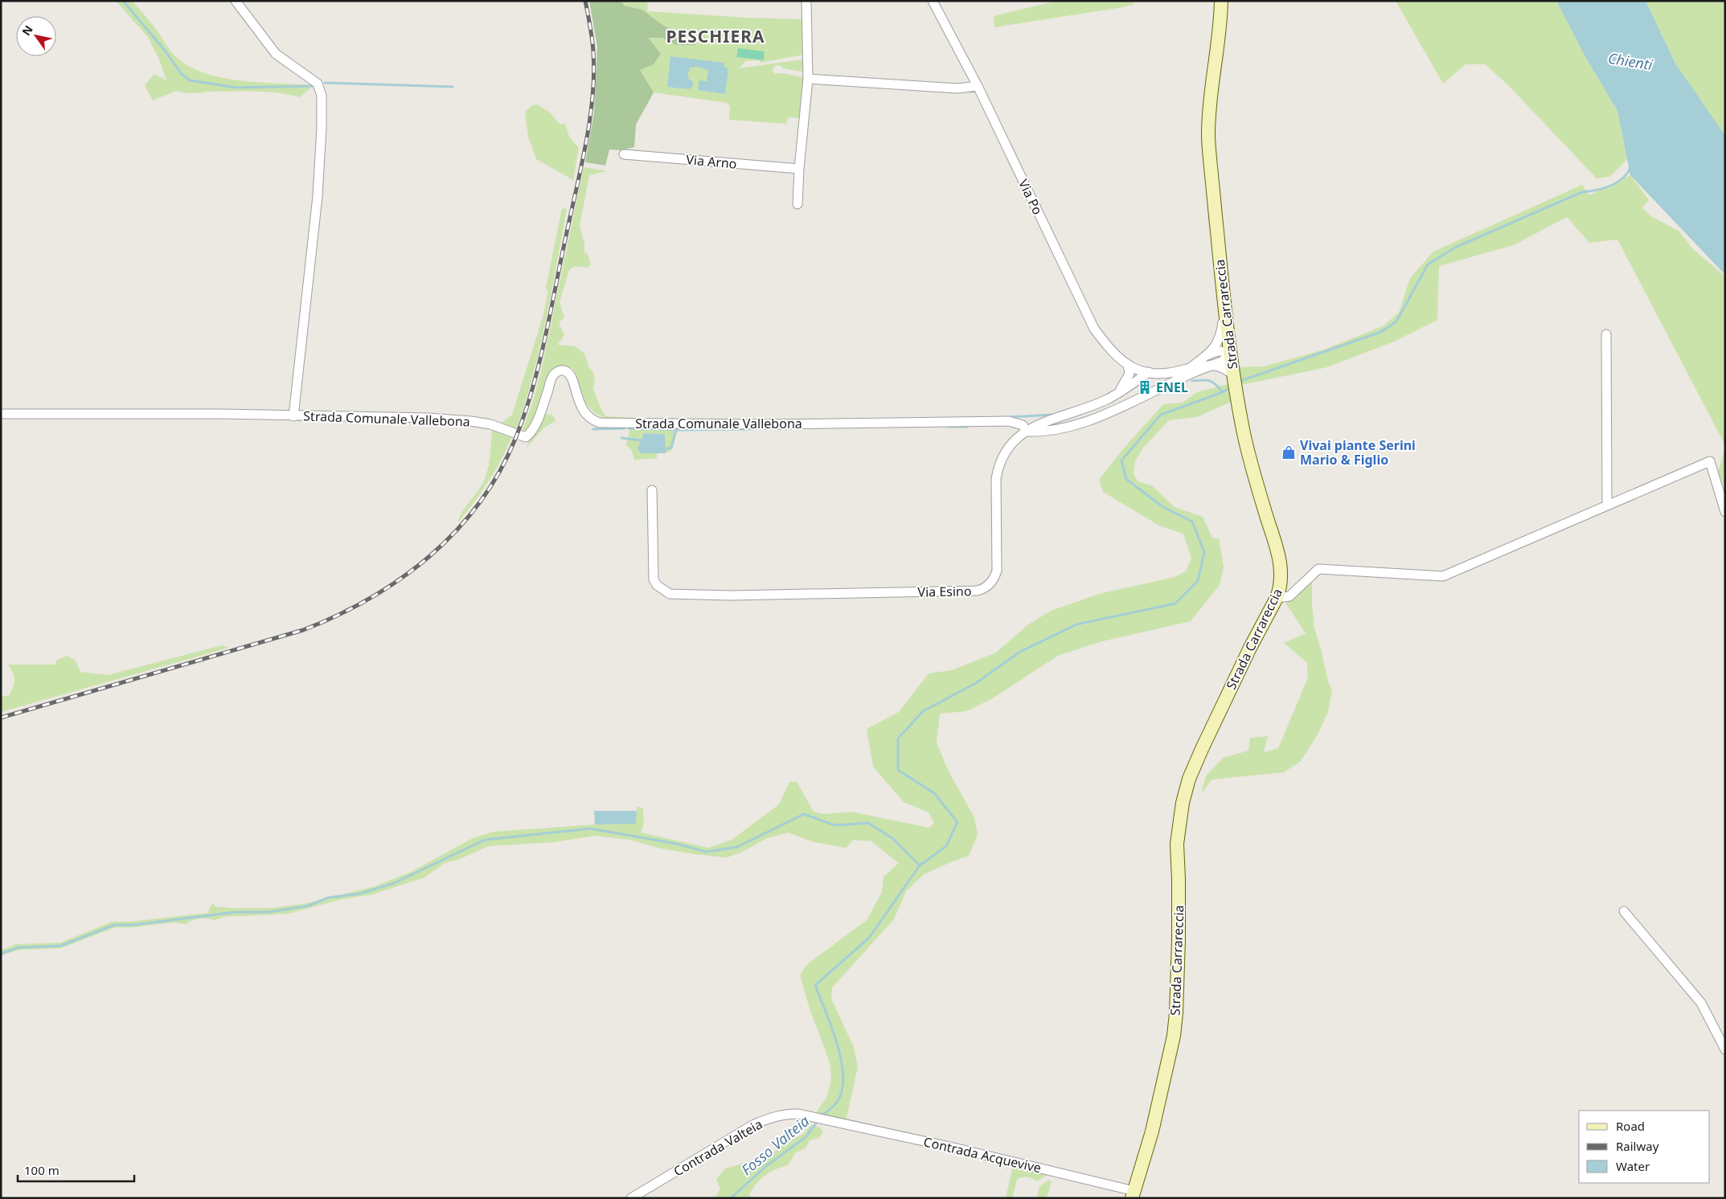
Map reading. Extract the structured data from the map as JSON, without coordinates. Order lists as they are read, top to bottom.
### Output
{
  "streets": {
    "main road": ["Strada Carrareccia"],
    "street": [
      "Via Arno",
      "Via Po",
      "Strada Comunale Vallebona",
      "Via Esino",
      "Contrada Valteia",
      "Contrada Acquevive"
    ]
  },
  "crossings": [
    ["Via Po", "Via Esino"],
    ["Strada Carrareccia", "Contrada Acquevive"],
    ["Strada Comunale Vallebona", "Via Esino"],
    ["Contrada Valteia", "Contrada Acquevive"]
  ],
  "districts": ["PESCHIERA"],
  "water": ["Chienti", "Fosso Valteia"],
  "places": {
    "building": ["ENEL"],
    "shop": ["Vivai piante Serini Mario & Figlio"]
  },
  "legend": ["Road", "Railway", "Water"],
  "scale_bar": "100 m",
  "north": "top left"
}
